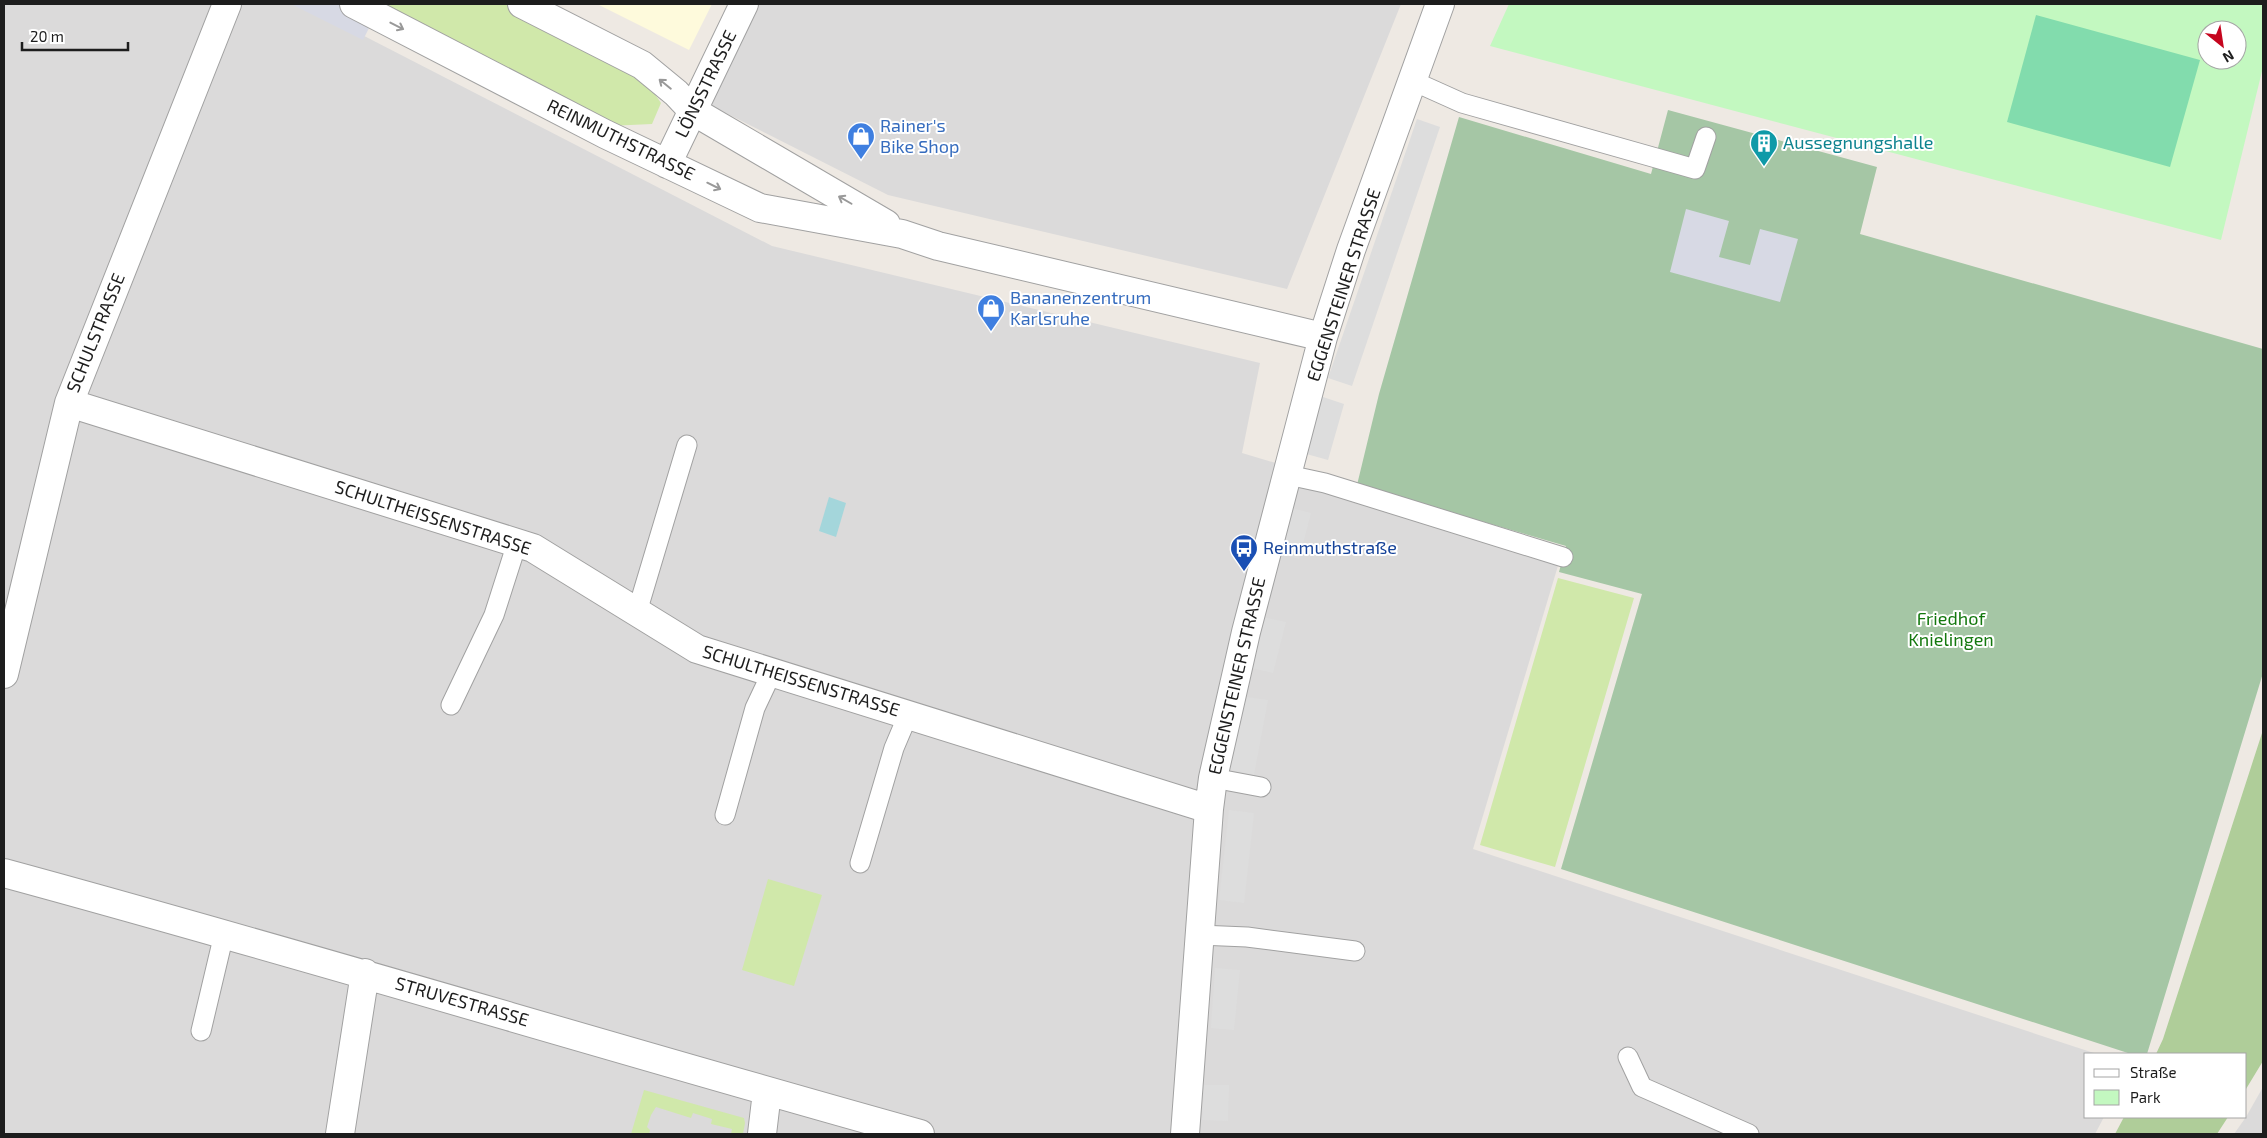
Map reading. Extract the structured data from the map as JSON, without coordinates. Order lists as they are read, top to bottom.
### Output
{
  "streets": {
    "street": [
      "LÖNSSTRASSE",
      "REINMUTHSTRASSE",
      "EGGENSTEINER STRASSE",
      "SCHULSTRASSE",
      "SCHULTHEISSENSTRASSE",
      "STRUVESTRASSE"
    ]
  },
  "crossings": [
    ["LÖNSSTRASSE", "REINMUTHSTRASSE"],
    ["REINMUTHSTRASSE", "EGGENSTEINER STRASSE"],
    ["EGGENSTEINER STRASSE", "SCHULTHEISSENSTRASSE"],
    ["SCHULSTRASSE", "SCHULTHEISSENSTRASSE"]
  ],
  "parks": ["Friedhof Knielingen"],
  "places": {
    "shop": ["Rainer's Bike Shop", "Bananenzentrum Karlsruhe"],
    "building": ["Aussegnungshalle"],
    "bus stop": ["Reinmuthstraße"]
  },
  "legend": ["Straße", "Park"],
  "scale_bar": "20 m",
  "north": "bottom right"
}
